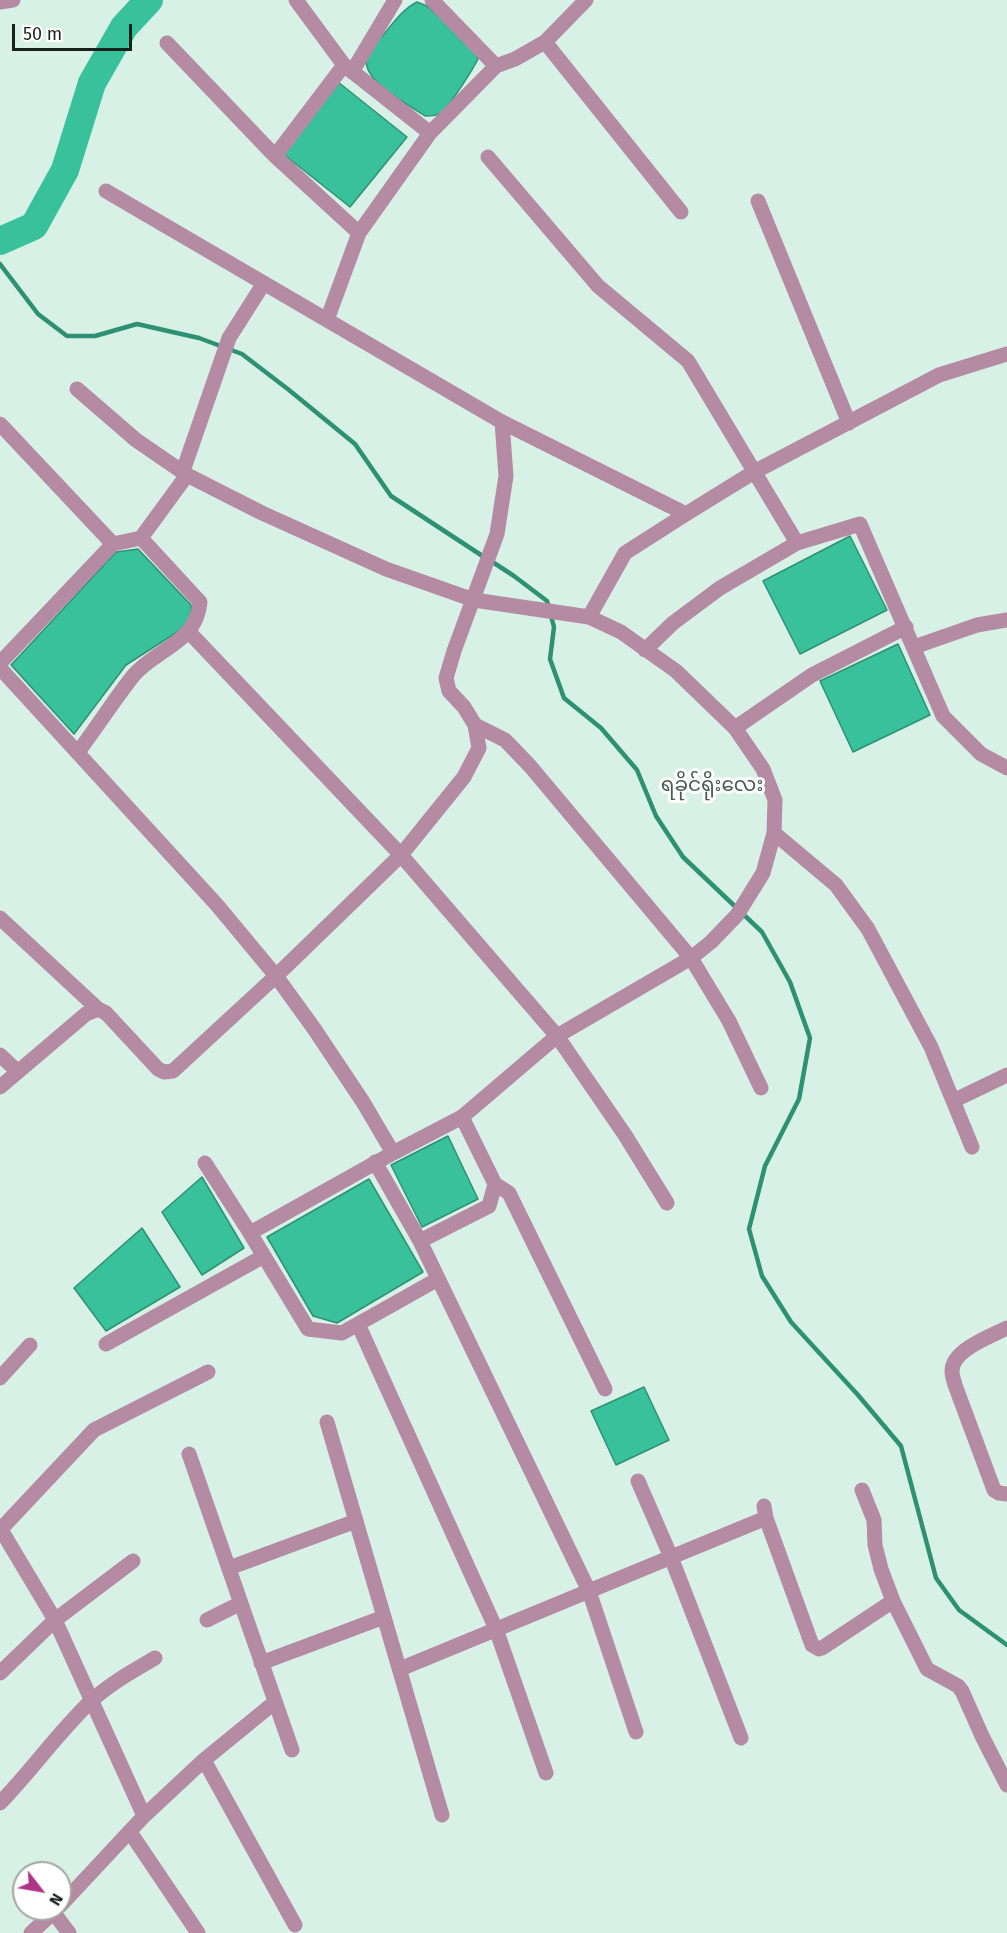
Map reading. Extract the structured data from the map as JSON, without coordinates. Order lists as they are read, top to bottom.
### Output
{
  "districts": ["ရခိုင်ရိုးလေး"],
  "scale_bar": "50 m",
  "north": "bottom right"
}
